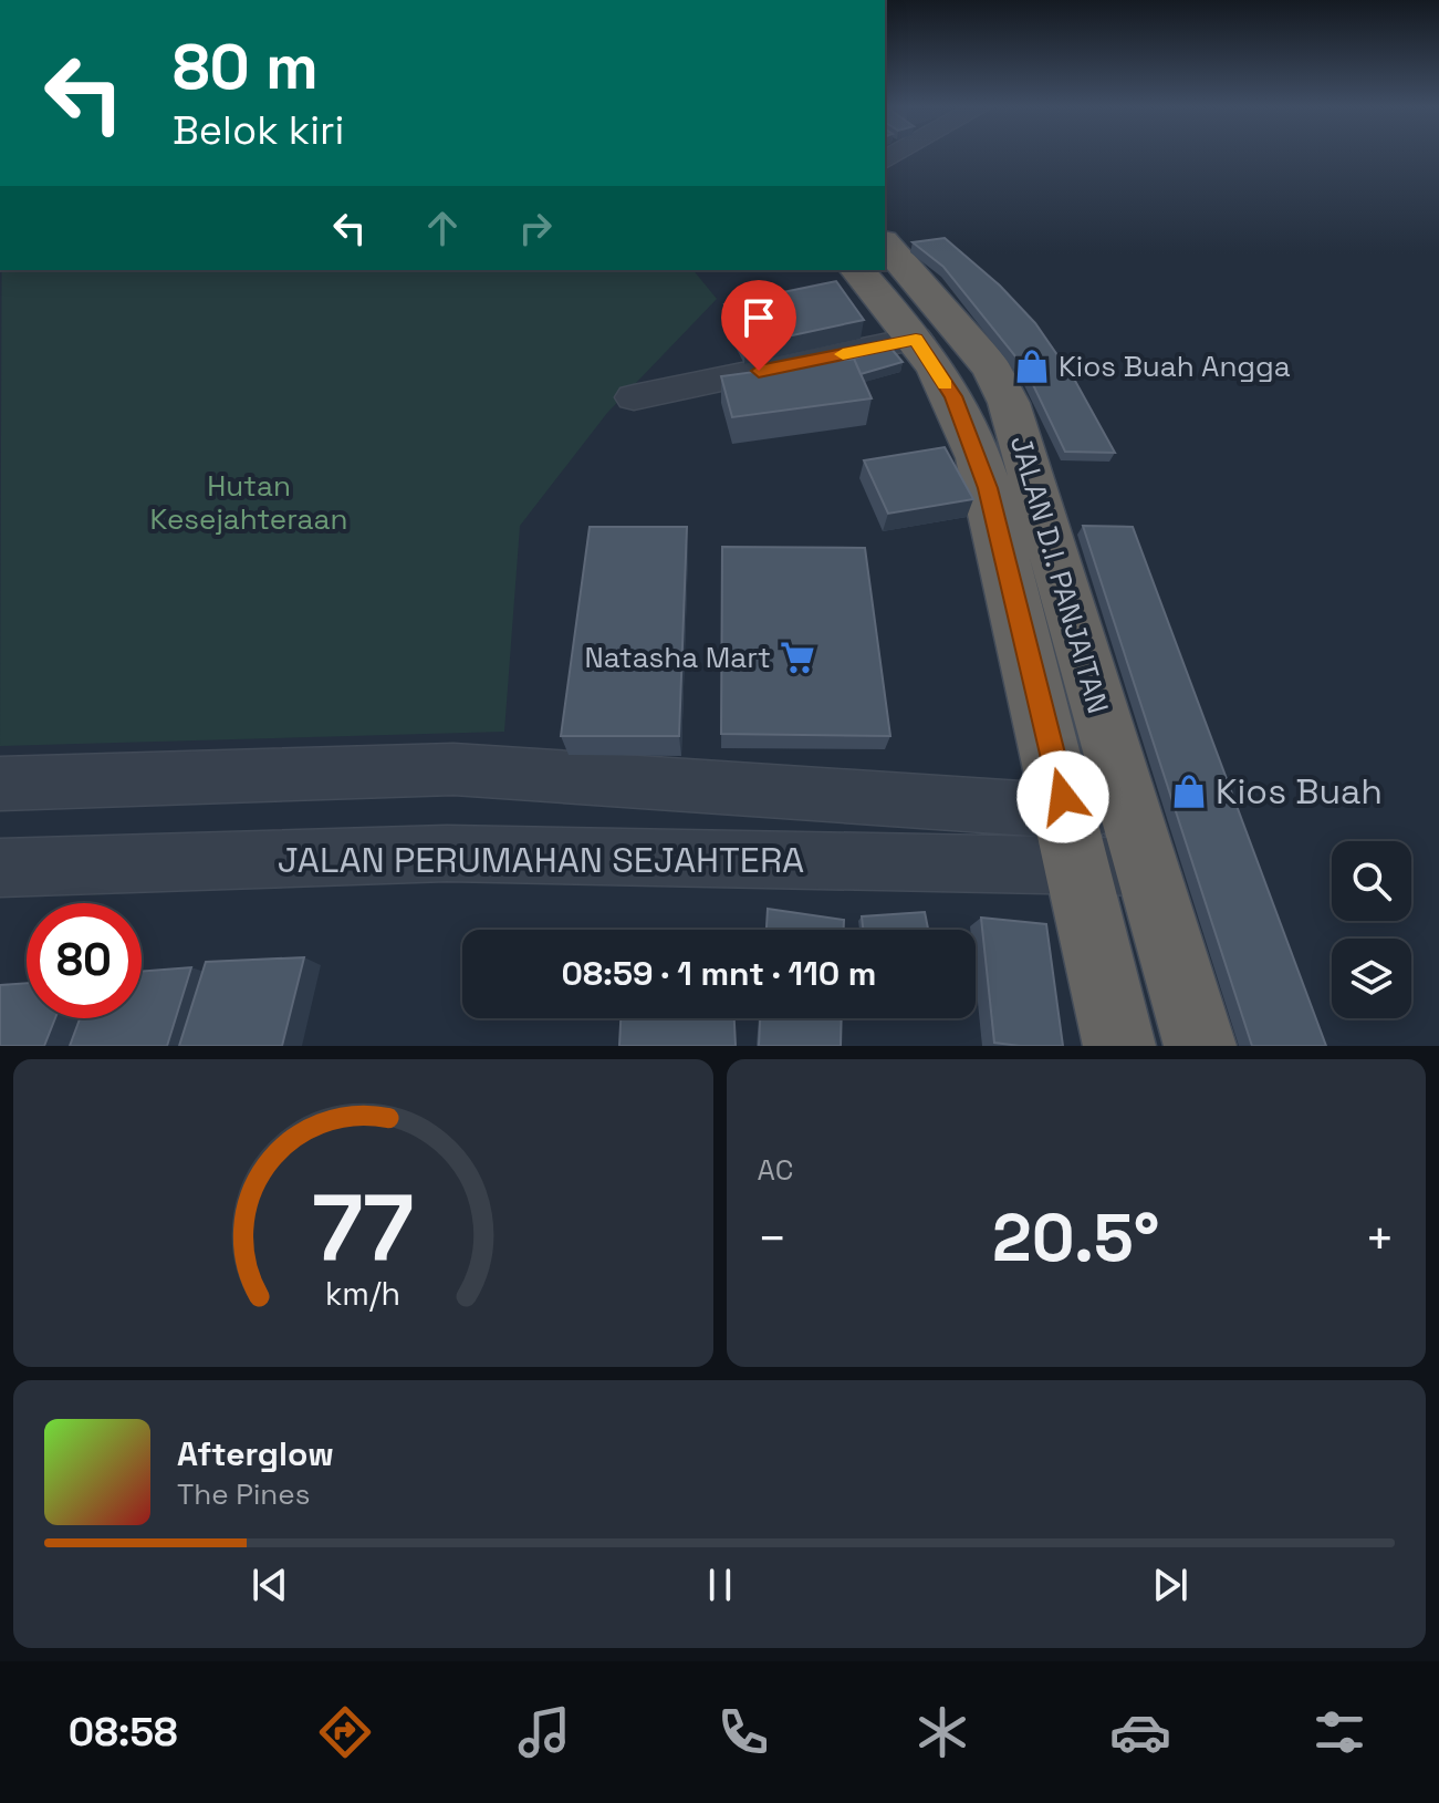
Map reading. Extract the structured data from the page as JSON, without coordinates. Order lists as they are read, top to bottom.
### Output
{
  "streets": {
    "highway": ["JALAN D.I. PANJAITAN"],
    "street": ["JALAN PERUMAHAN SEJAHTERA"]
  },
  "crossings": [
    ["JALAN D.I. PANJAITAN", "JALAN PERUMAHAN SEJAHTERA"]
  ],
  "parks": ["Hutan Kesejahteraan"],
  "places": {
    "shop": ["Kios Buah Angga", "Kios Buah"],
    "supermarket": ["Natasha Mart"]
  },
  "page": {
    "turn": ["80 m", "Belok kiri"],
    "limit": "80",
    "trip": "08:59 · 1 mnt · 110 m",
    "tile": "AC",
    "heat": ["−", "20.5°", "+"],
    "song": ["Afterglow", "The Pines"],
    "tabs": "08:58",
    "gauge": ["77", "km/h"]
  }
}
